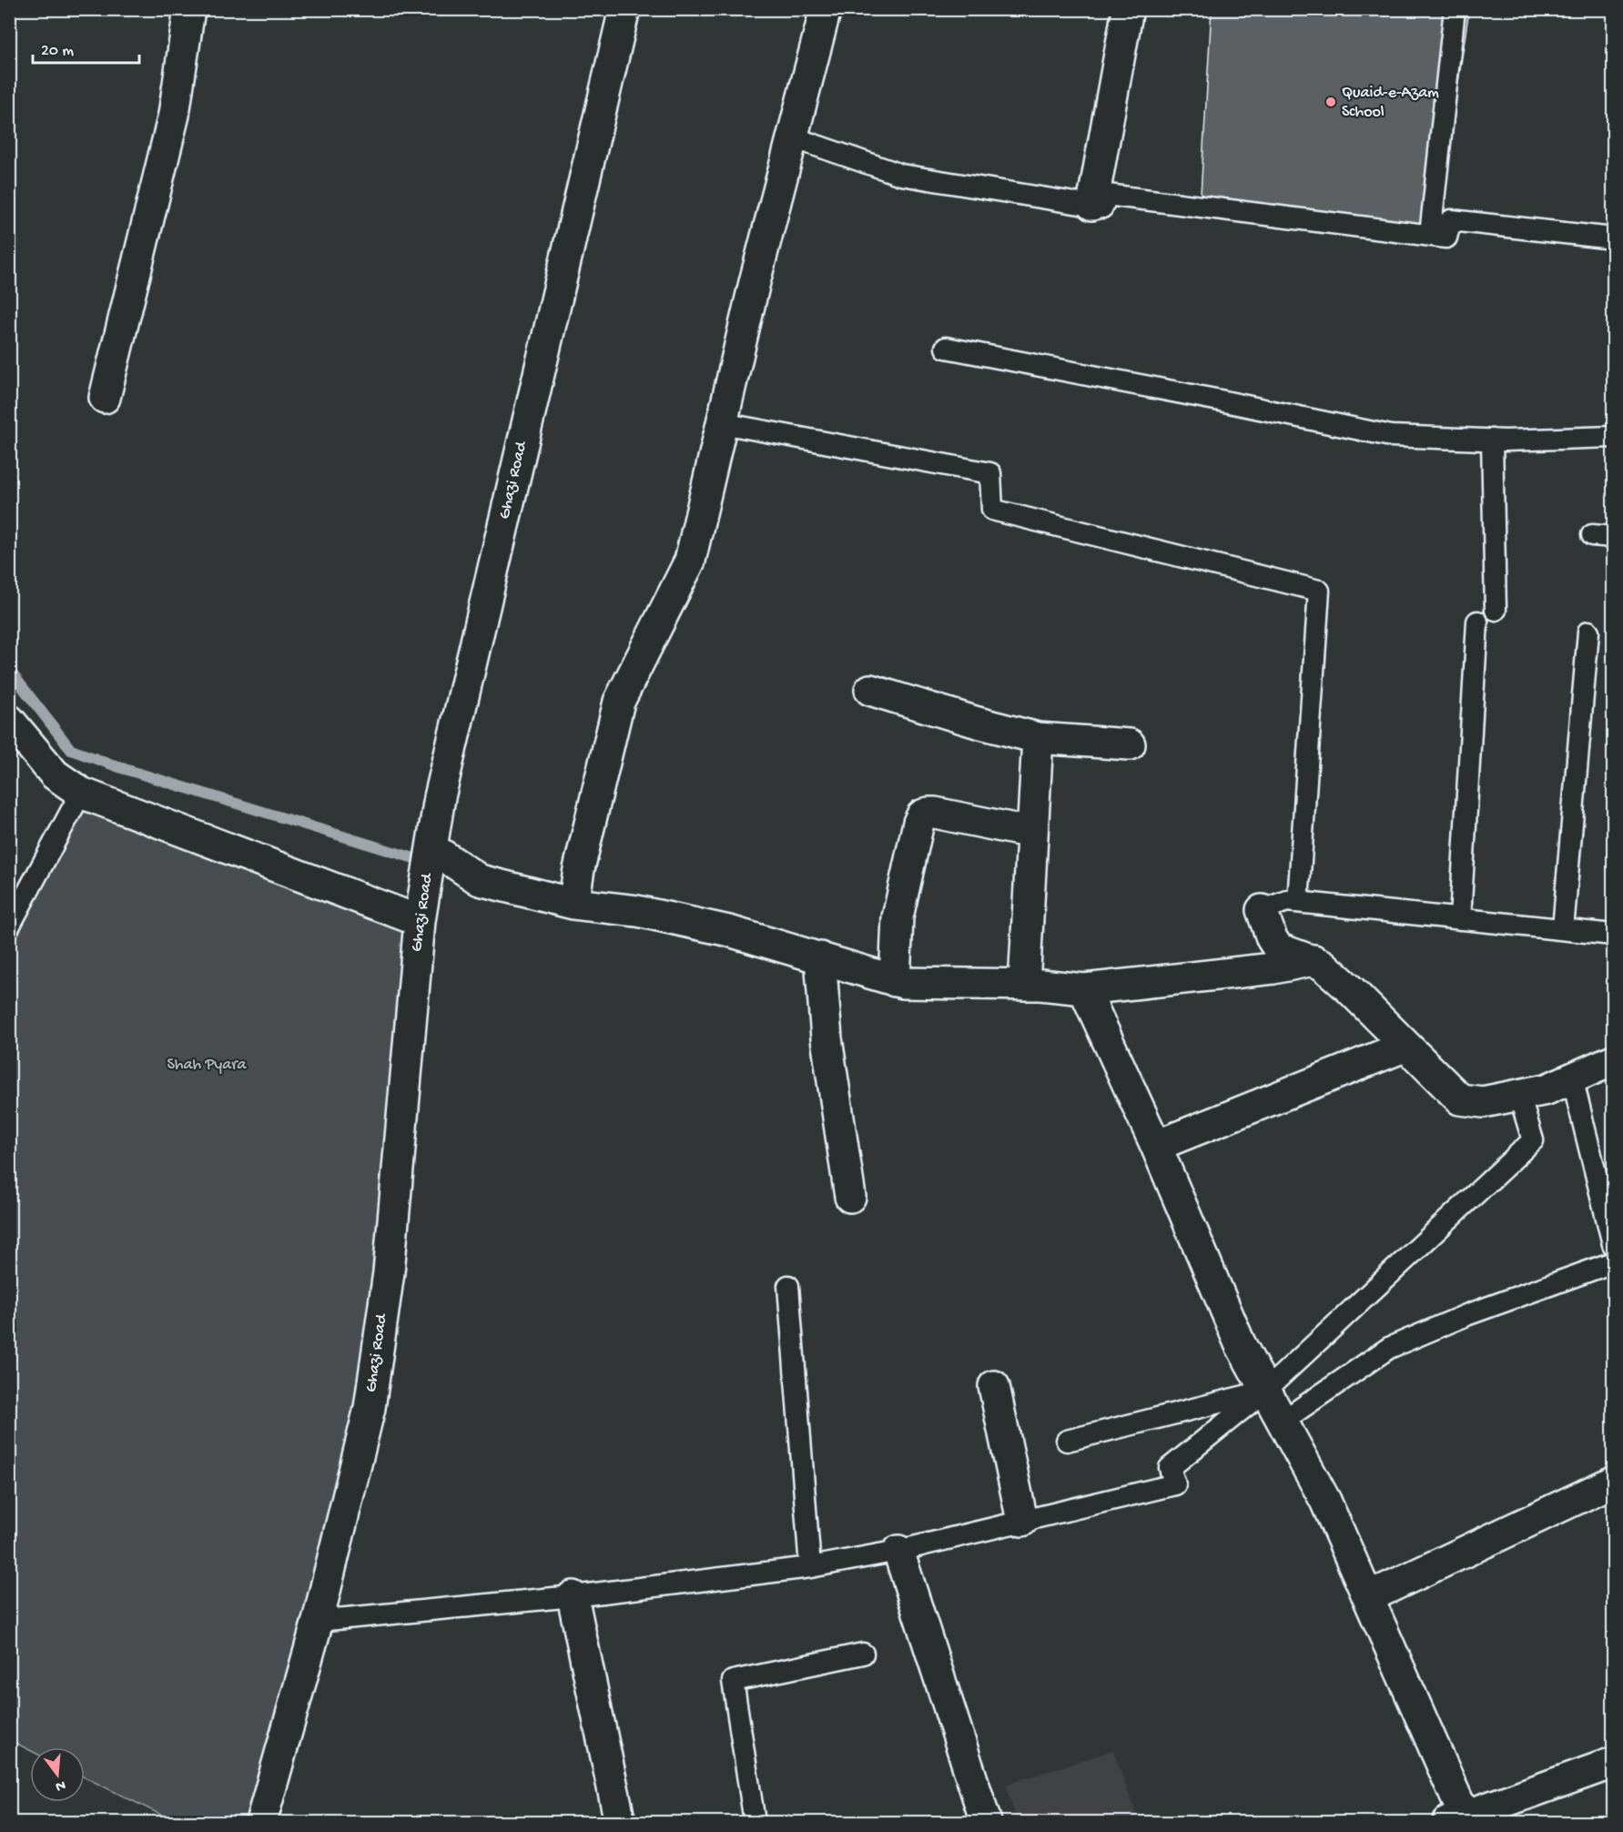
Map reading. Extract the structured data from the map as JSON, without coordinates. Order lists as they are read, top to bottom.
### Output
{
  "streets": {
    "street": ["Ghazi Road"]
  },
  "parks": ["Shah Pyara"],
  "places": ["Quaid-e-Azam School"],
  "scale_bar": "20 m",
  "north": "bottom"
}
